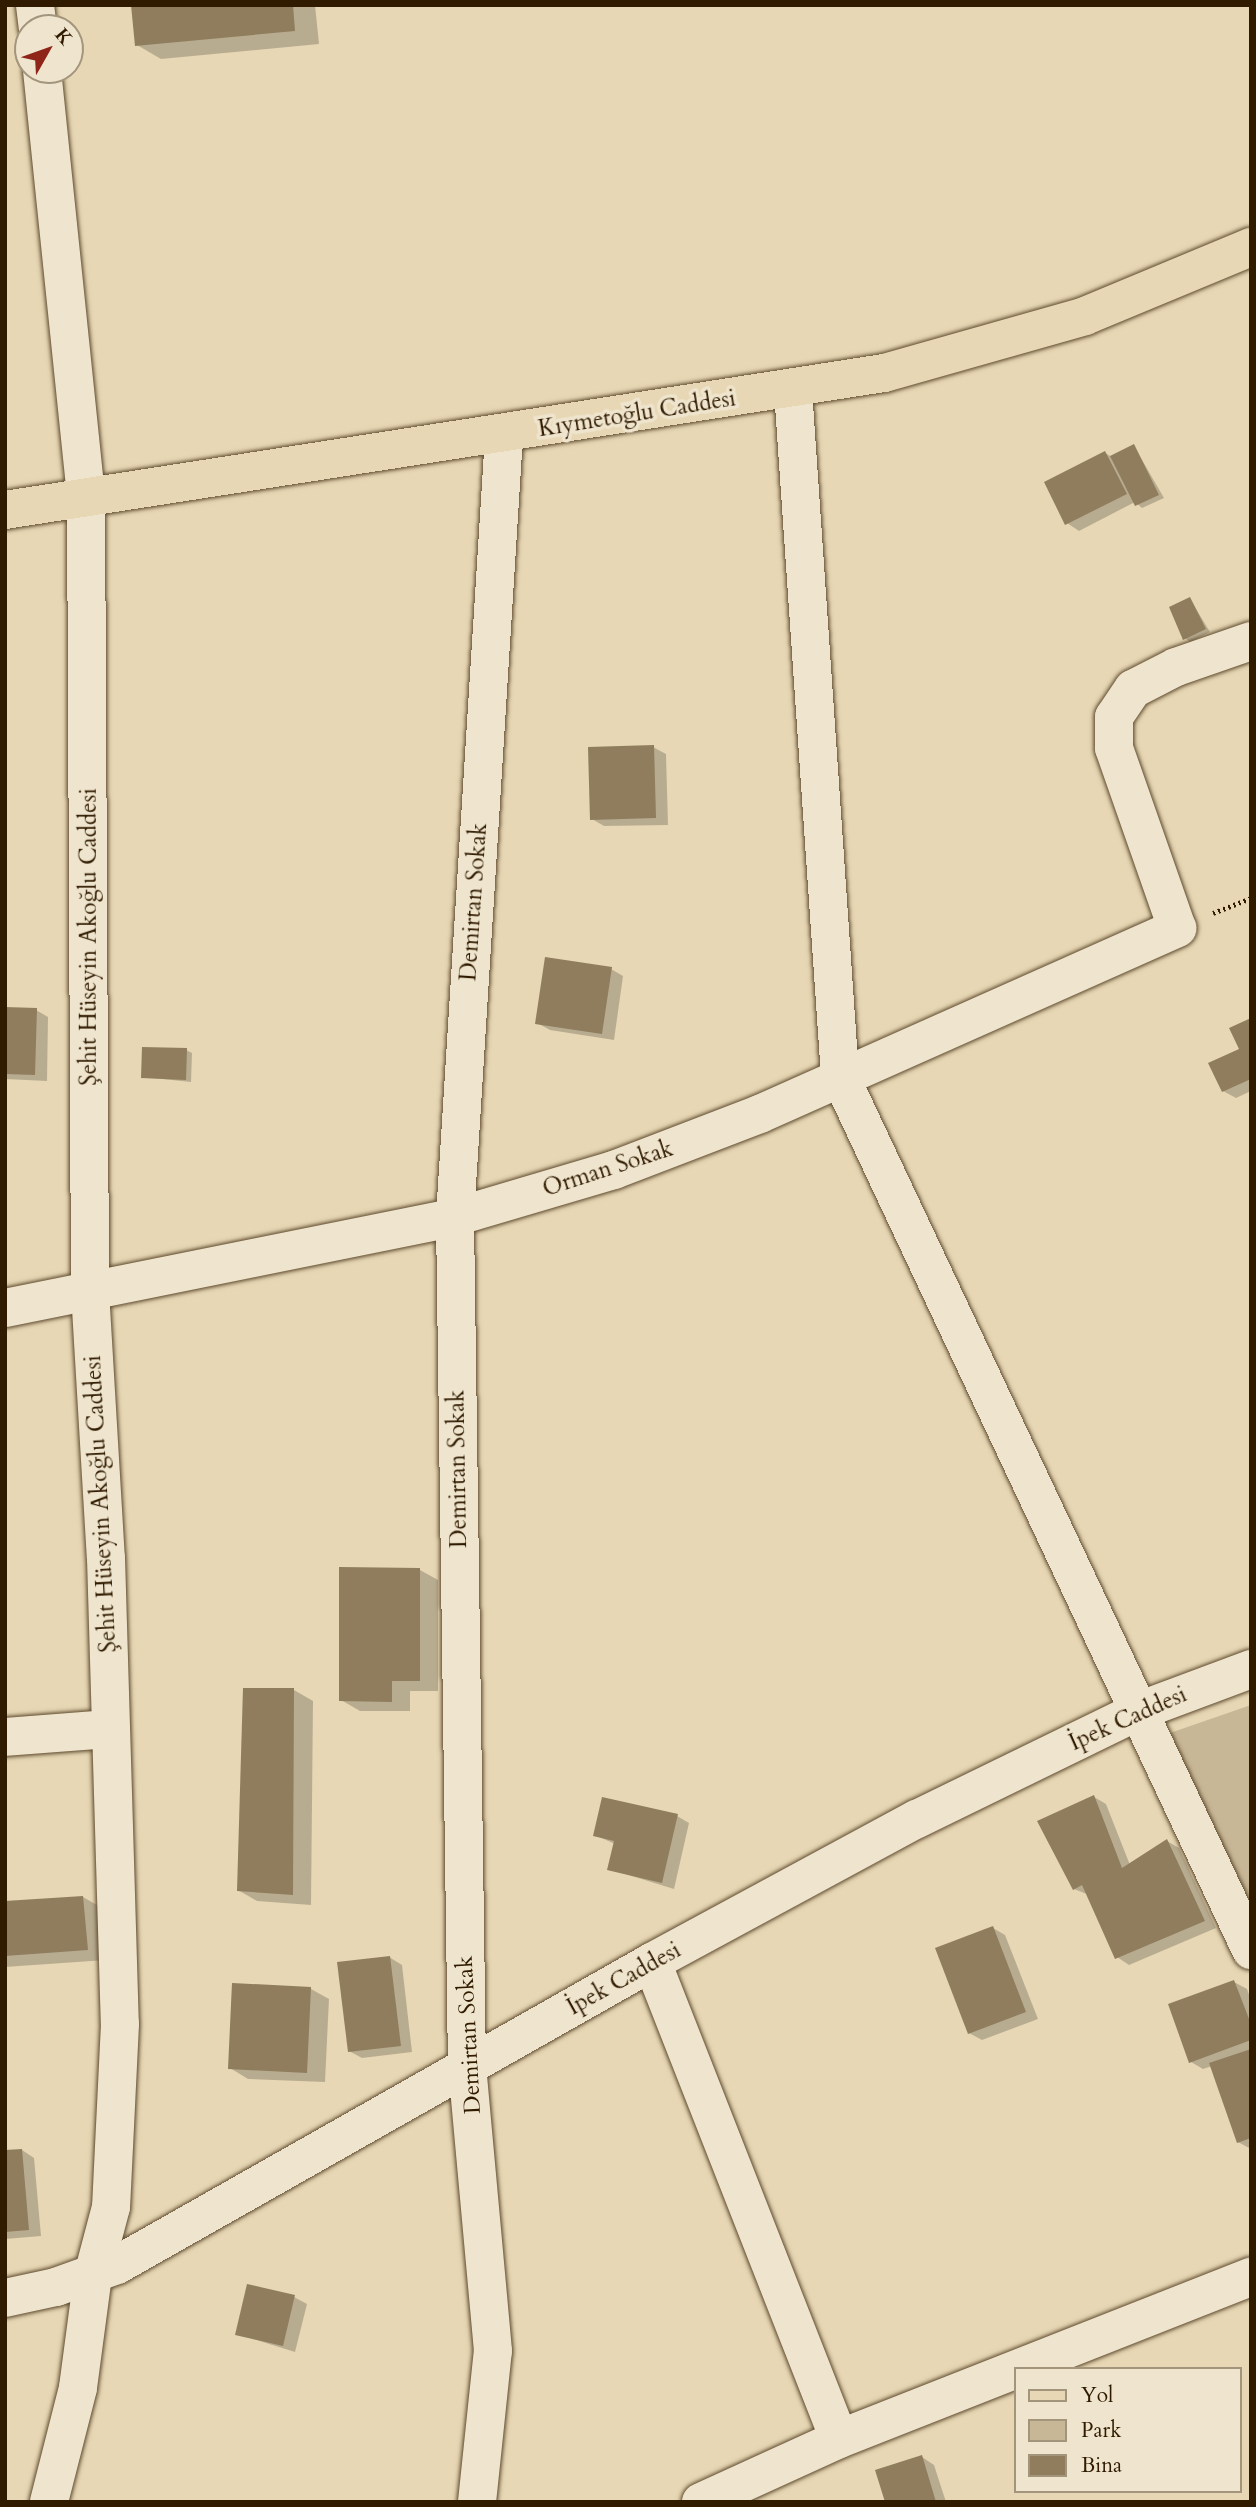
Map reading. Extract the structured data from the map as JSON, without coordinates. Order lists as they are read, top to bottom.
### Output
{
  "streets": {
    "main road": ["Kıymetoğlu Caddesi"],
    "street": [
      "Demirtan Sokak",
      "Şehit Hüseyin Akoğlu Caddesi",
      "Orman Sokak",
      "İpek Caddesi"
    ]
  },
  "crossings": [
    ["Kıymetoğlu Caddesi", "Demirtan Sokak"],
    ["Kıymetoğlu Caddesi", "Şehit Hüseyin Akoğlu Caddesi"],
    ["Demirtan Sokak", "Orman Sokak"],
    ["Demirtan Sokak", "İpek Caddesi"],
    ["Şehit Hüseyin Akoğlu Caddesi", "Orman Sokak"],
    ["Şehit Hüseyin Akoğlu Caddesi", "İpek Caddesi"]
  ],
  "legend": ["Yol", "Park", "Bina"],
  "north": "top right"
}
